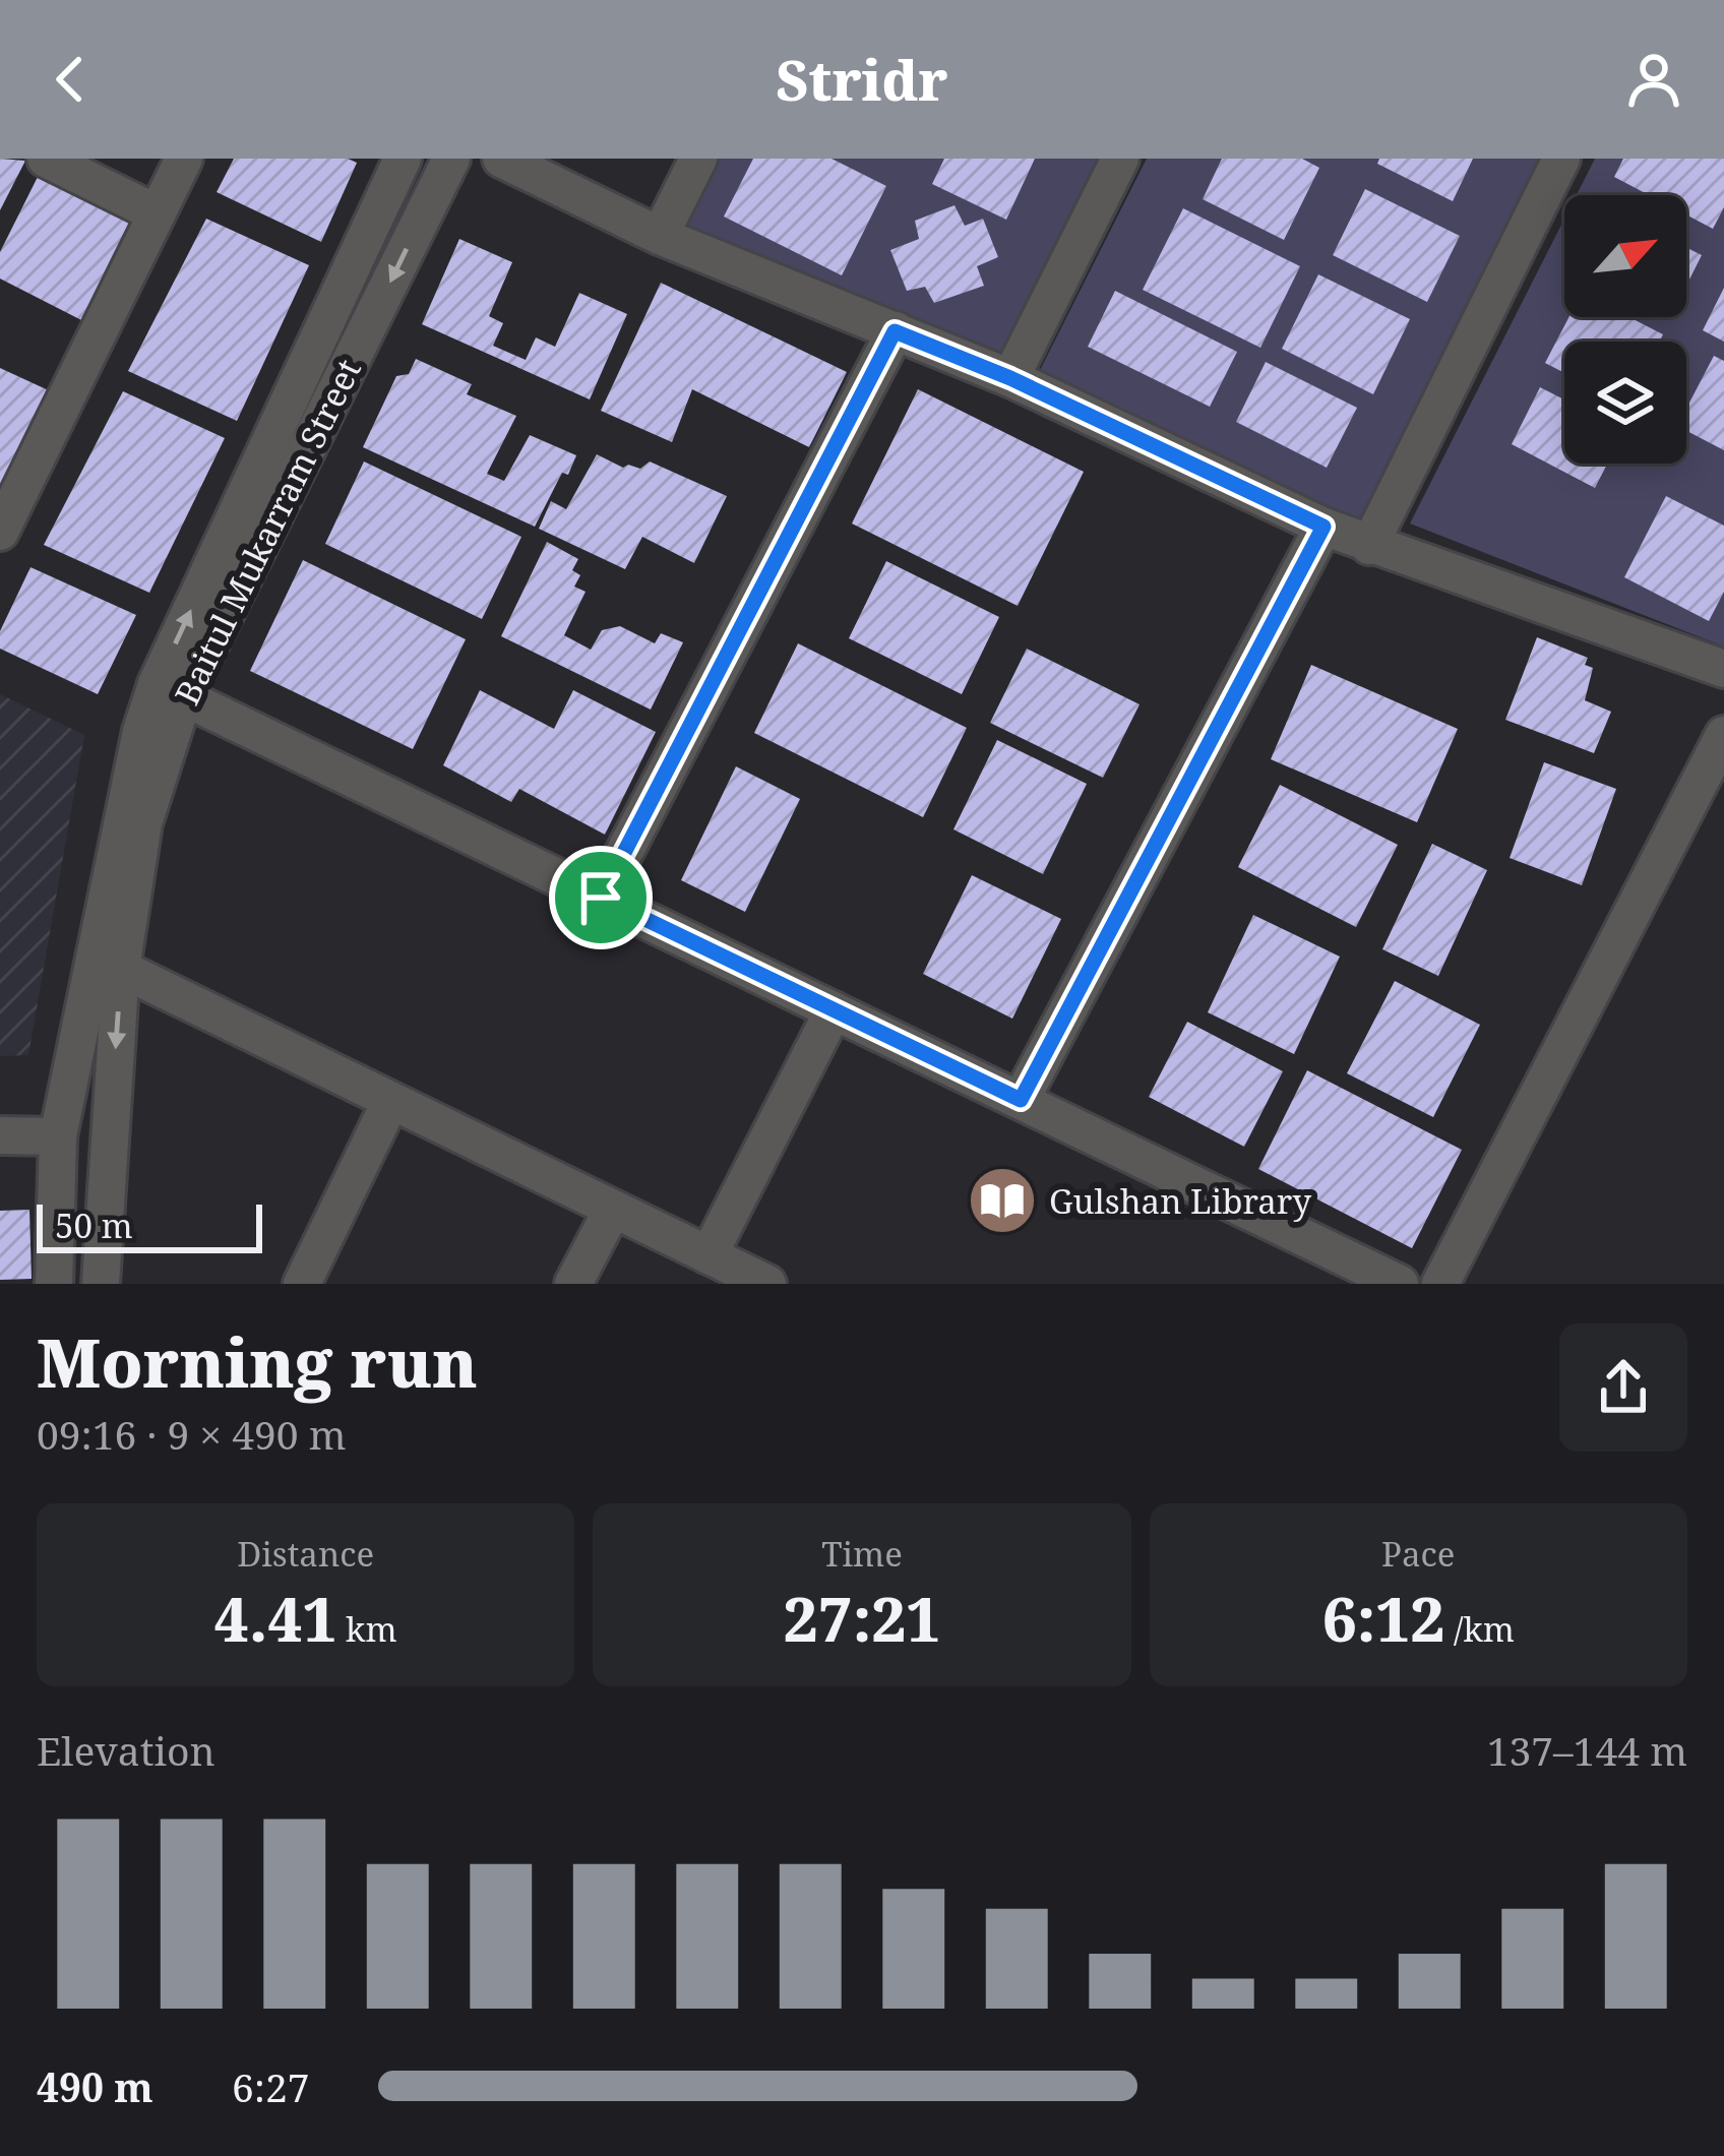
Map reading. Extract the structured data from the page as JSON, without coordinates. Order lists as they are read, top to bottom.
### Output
{
  "streets": {
    "street": ["Baitul Mukarram Street"]
  },
  "places": {
    "library": ["Gulshan Library"]
  },
  "scale_bar": "50 m",
  "north": "top right",
  "page": {
    "header": "Stridr",
    "scale": "50 m",
    "heading": ["Morning run", "09:16 · 9 × 490 m"],
    "stats": [
      ["Distance", "4.41 km"],
      ["Time", "27:21"],
      ["Pace", "6:12 /km"]
    ],
    "chart": ["Elevation", "137–144 m"],
    "list": [
      {
        "name": "490 m",
        "note": "6:27"
      }
    ]
  }
}
